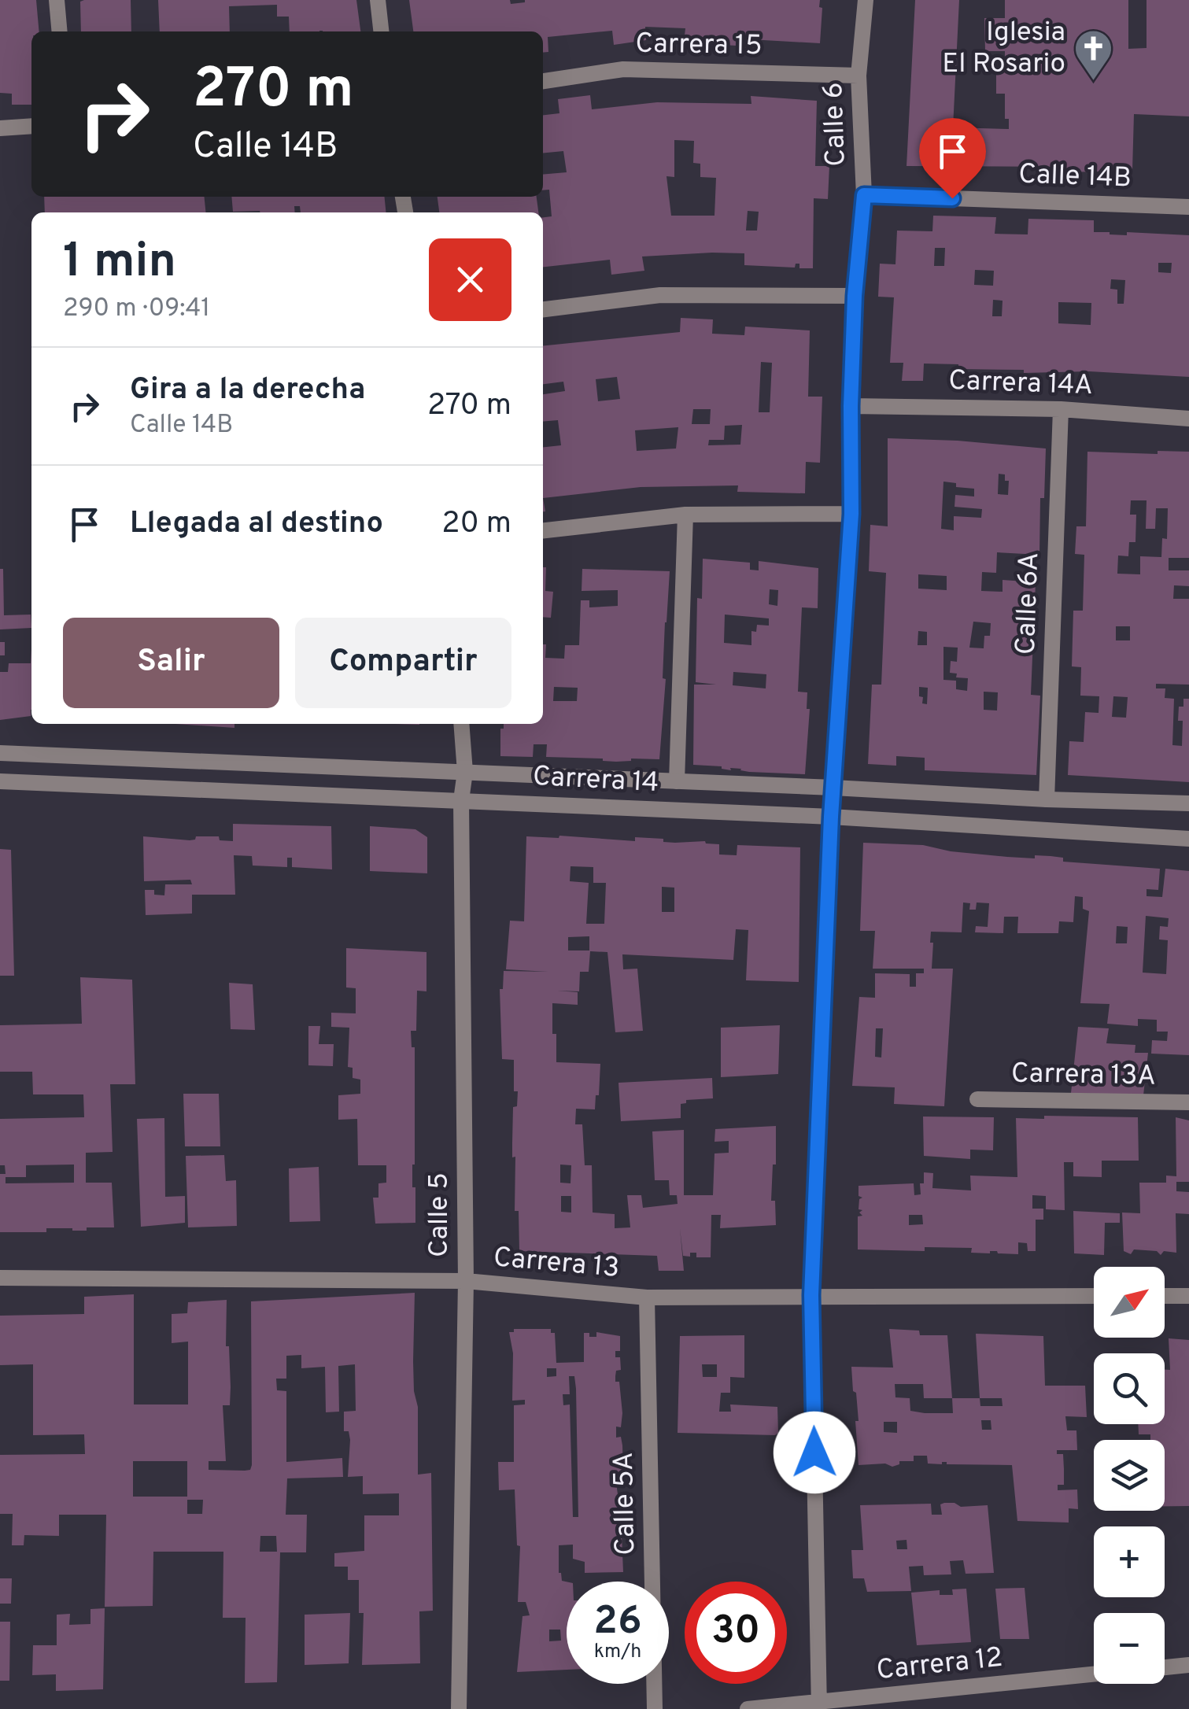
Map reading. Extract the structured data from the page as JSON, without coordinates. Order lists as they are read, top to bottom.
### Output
{
  "streets": {
    "street": [
      "Carrera 15",
      "Calle 6",
      "Calle 14B",
      "Carrera 14A",
      "Calle 6A",
      "Carrera 14",
      "Carrera 13A",
      "Calle 5",
      "Carrera 13",
      "Calle 5A",
      "Carrera 12"
    ]
  },
  "crossings": [
    ["Carrera 15", "Calle 6"],
    ["Calle 6", "Calle 14B"],
    ["Calle 6", "Carrera 14A"],
    ["Calle 6", "Carrera 14"],
    ["Calle 6", "Carrera 13"],
    ["Calle 6", "Carrera 12"],
    ["Carrera 14A", "Calle 6A"],
    ["Calle 6A", "Carrera 14"],
    ["Carrera 14", "Calle 5"],
    ["Calle 5", "Carrera 13"],
    ["Carrera 13", "Calle 5A"]
  ],
  "places": {
    "church": ["Iglesia El Rosario"]
  },
  "north": "top right",
  "page": {
    "turn": ["270 m", "Calle 14B"],
    "heading": ["1 min", "290 m · 09:41"],
    "list": [
      {
        "name": "Gira a la derecha",
        "note": "Calle 14B",
        "value": "270 m"
      },
      {
        "name": "Llegada al destino",
        "value": "20 m"
      }
    ],
    "buttons": ["Salir", "Compartir"],
    "map_buttons": ["+", "−"],
    "speed": "26 km/h",
    "limit": "30"
  }
}
